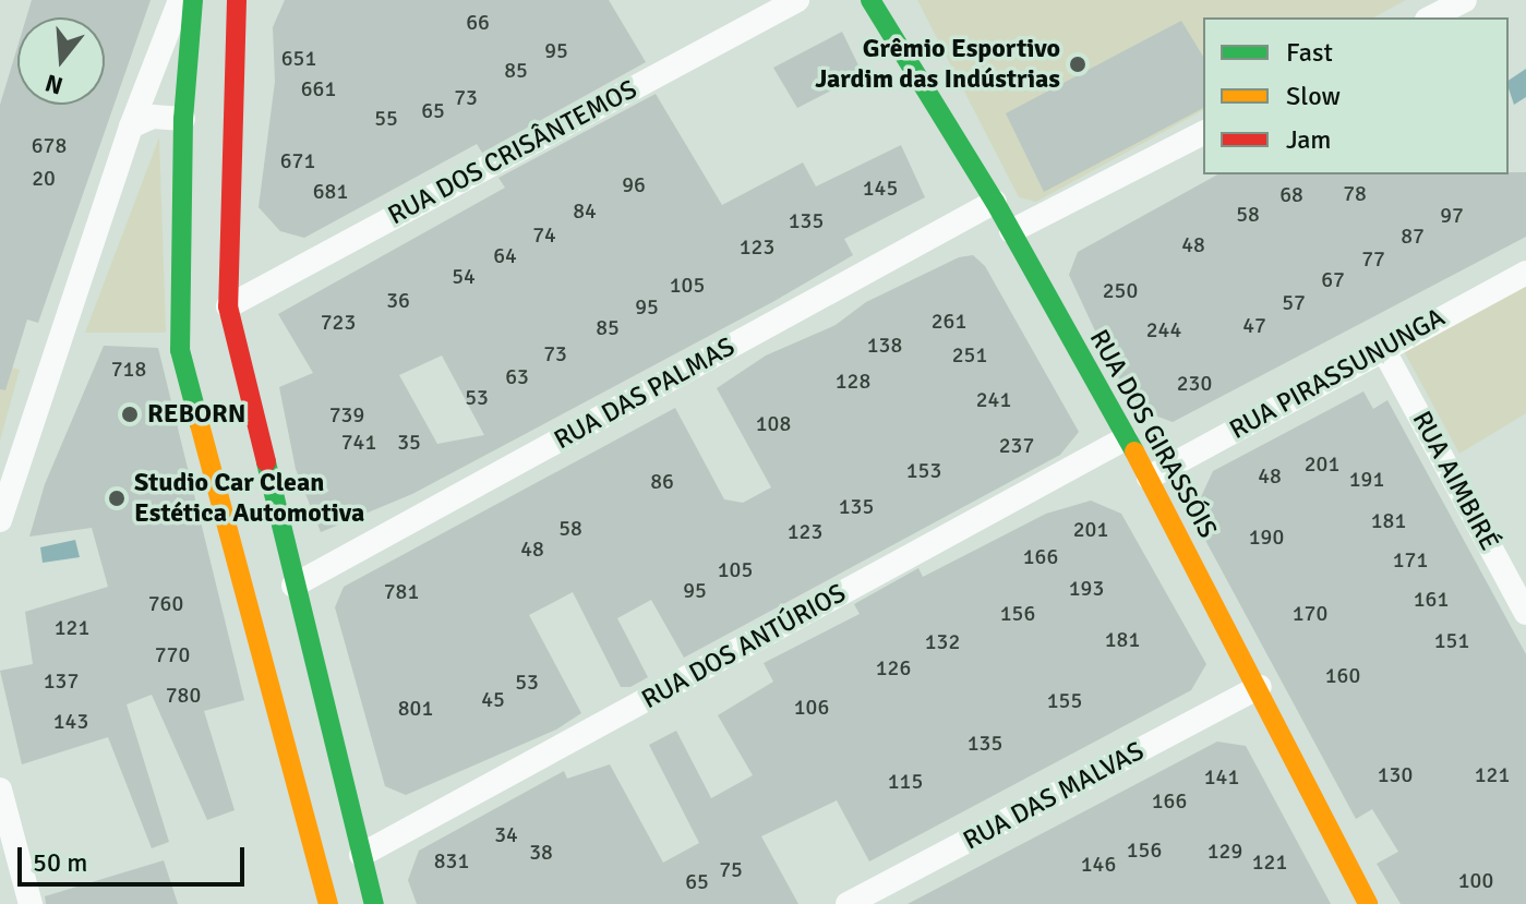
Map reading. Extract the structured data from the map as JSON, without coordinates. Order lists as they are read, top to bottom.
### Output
{
  "streets": {
    "main road": ["RUA DOS GIRASSÓIS"],
    "street": [
      "RUA DOS CRISÂNTEMOS",
      "RUA PIRASSUNUNGA",
      "RUA DAS PALMAS",
      "RUA AIMBIRÉ",
      "RUA DOS ANTÚRIOS",
      "RUA DAS MALVAS"
    ]
  },
  "crossings": [
    ["RUA PIRASSUNUNGA", "RUA DOS GIRASSÓIS"],
    ["RUA PIRASSUNUNGA", "RUA AIMBIRÉ"],
    ["RUA DAS PALMAS", "RUA DOS GIRASSÓIS"],
    ["RUA DOS GIRASSÓIS", "RUA DOS ANTÚRIOS"],
    ["RUA DOS GIRASSÓIS", "RUA DAS MALVAS"]
  ],
  "places": ["Grêmio Esportivo Jardim das Indústrias", "REBORN", "Studio Car Clean Estética Automotiva"],
  "house_numbers": [
    "66",
    "95",
    "651",
    "85",
    "661",
    "73",
    "65",
    "55",
    "678",
    "671",
    "20",
    "96",
    "145",
    "681",
    "78",
    "68",
    "84",
    "58",
    "97",
    "135",
    "74",
    "87",
    "48",
    "123",
    "64",
    "77",
    "54",
    "67",
    "105",
    "250",
    "36",
    "57",
    "95",
    "261",
    "723",
    "47",
    "85",
    "244",
    "138",
    "73",
    "251",
    "718",
    "63",
    "128",
    "230",
    "53",
    "241",
    "739",
    "108",
    "741",
    "35",
    "237",
    "201",
    "153",
    "48",
    "191",
    "86",
    "135",
    "181",
    "58",
    "201",
    "123",
    "190",
    "48",
    "166",
    "171",
    "105",
    "193",
    "95",
    "781",
    "161",
    "760",
    "156",
    "170",
    "121",
    "181",
    "151",
    "132",
    "770",
    "126",
    "160",
    "137",
    "53",
    "780",
    "45",
    "155",
    "106",
    "801",
    "143",
    "135",
    "130",
    "121",
    "141",
    "115",
    "166",
    "34",
    "156",
    "129",
    "38",
    "831",
    "121",
    "146",
    "75",
    "100",
    "65"
  ],
  "legend": ["Fast", "Slow", "Jam"],
  "scale_bar": "50 m",
  "north": "bottom"
}
